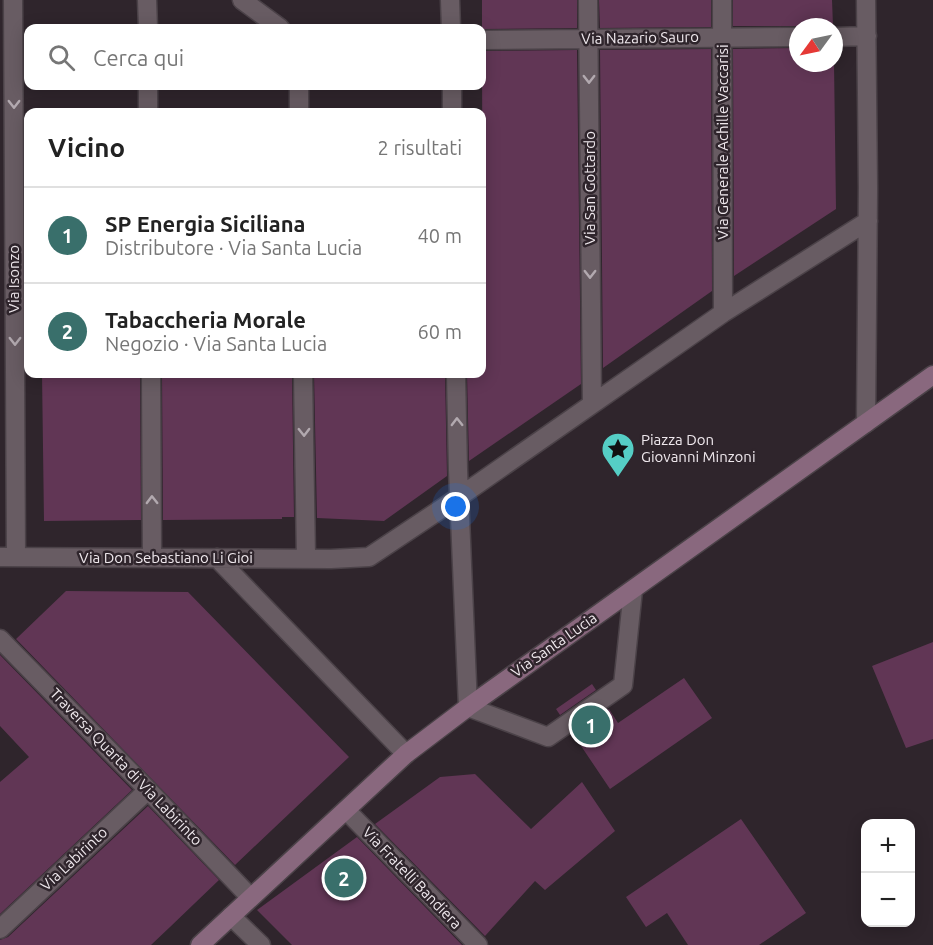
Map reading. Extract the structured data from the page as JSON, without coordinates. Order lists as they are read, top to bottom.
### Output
{
  "streets": {
    "main road": ["Via Santa Lucia"],
    "street": [
      "Via Nazario Sauro",
      "Via Generale Achille Vaccarisi",
      "Via San Gottardo",
      "Via Isonzo",
      "Via Don Sebastiano Li Gioi",
      "Traversa Quarta di Via Labirinto",
      "Via Labirinto",
      "Via Fratelli Bandiera"
    ]
  },
  "crossings": [
    ["Via Nazario Sauro", "Via Generale Achille Vaccarisi"],
    ["Via Nazario Sauro", "Via San Gottardo"],
    ["Via Generale Achille Vaccarisi", "Via Don Sebastiano Li Gioi"],
    ["Via San Gottardo", "Via Don Sebastiano Li Gioi"],
    ["Via Isonzo", "Via Don Sebastiano Li Gioi"],
    ["Via Santa Lucia", "Traversa Quarta di Via Labirinto"],
    ["Via Santa Lucia", "Via Fratelli Bandiera"],
    ["Traversa Quarta di Via Labirinto", "Via Labirinto"]
  ],
  "one_way": ["Via San Gottardo"],
  "places": {
    "place": ["Piazza Don Giovanni Minzoni"]
  },
  "north": "bottom left",
  "page": {
    "search": "Cerca qui",
    "heading": ["Vicino", "2 risultati"],
    "list": [
      {
        "mark": "1",
        "name": "SP Energia Siciliana",
        "note": "Distributore · Via Santa Lucia",
        "value": "40 m"
      },
      {
        "mark": "2",
        "name": "Tabaccheria Morale",
        "note": "Negozio · Via Santa Lucia",
        "value": "60 m"
      }
    ],
    "pins": ["1", "2"],
    "map_buttons": ["+", "−"]
  }
}
